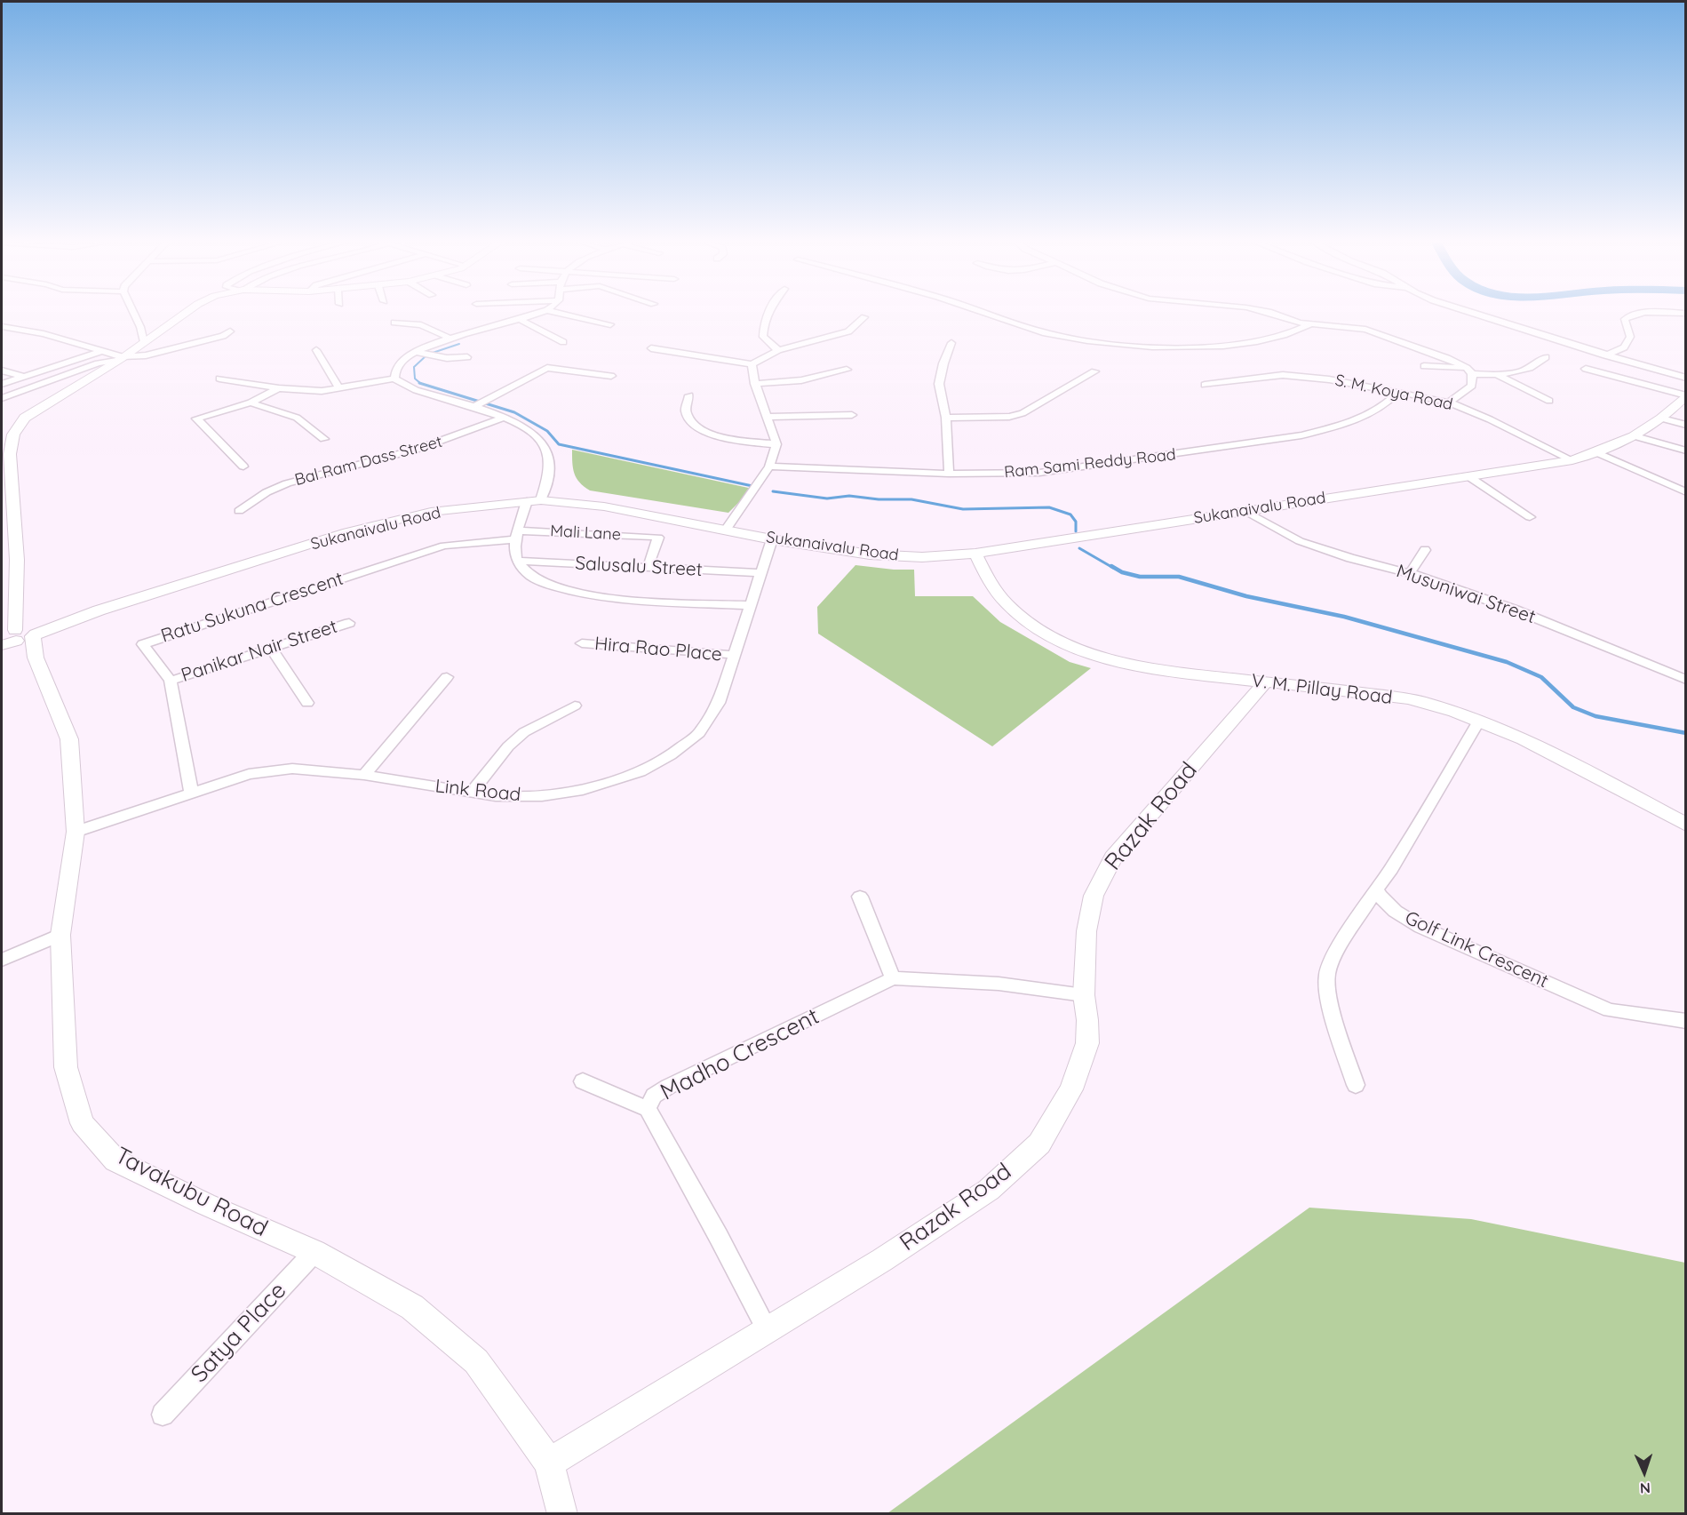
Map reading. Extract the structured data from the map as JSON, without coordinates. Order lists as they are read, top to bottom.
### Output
{
  "streets": {
    "main road": [
      "Sukanaivalu Road",
      "V. M. Pillay Road",
      "Razak Road",
      "Tavakubu Road"
    ],
    "street": [
      "S. M. Koya Road",
      "Bal Ram Dass Street",
      "Ram Sami Reddy Road",
      "Mali Lane",
      "Salusalu Street",
      "Musuniwai Street",
      "Ratu Sukuna Crescent",
      "Hira Rao Place",
      "Panikar Nair Street",
      "Link Road",
      "Golf Link Crescent",
      "Madho Crescent",
      "Satya Place"
    ]
  },
  "crossings": [
    ["S. M. Koya Road", "Ram Sami Reddy Road"],
    ["S. M. Koya Road", "Sukanaivalu Road"],
    ["Sukanaivalu Road", "Musuniwai Street"],
    ["Sukanaivalu Road", "V. M. Pillay Road"],
    ["Sukanaivalu Road", "Link Road"],
    ["Sukanaivalu Road", "Tavakubu Road"],
    ["Mali Lane", "Salusalu Street"],
    ["Mali Lane", "Ratu Sukuna Crescent"],
    ["Salusalu Street", "Link Road"],
    ["Ratu Sukuna Crescent", "Panikar Nair Street"],
    ["Ratu Sukuna Crescent", "Link Road"],
    ["Hira Rao Place", "Link Road"],
    ["V. M. Pillay Road", "Razak Road"],
    ["Link Road", "Tavakubu Road"],
    ["Razak Road", "Madho Crescent"],
    ["Razak Road", "Tavakubu Road"],
    ["Tavakubu Road", "Satya Place"]
  ],
  "north": "bottom"
}
